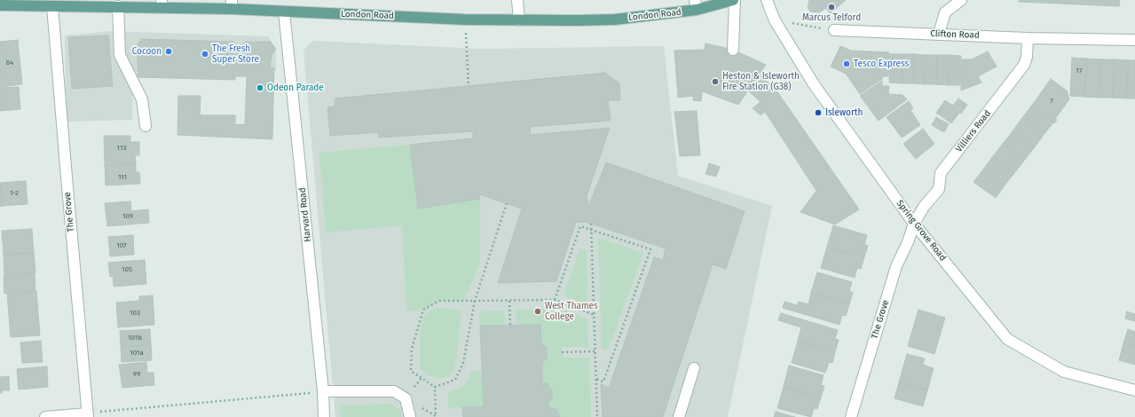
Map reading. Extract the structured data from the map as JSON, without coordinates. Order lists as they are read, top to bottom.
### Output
{
  "streets": {
    "main road": ["London Road"],
    "street": [
      "Clifton Road",
      "Villiers Road",
      "The Grove",
      "Harvard Road",
      "Spring Grove Road"
    ]
  },
  "crossings": [
    ["London Road", "The Grove"],
    ["London Road", "Harvard Road"],
    ["Clifton Road", "Villiers Road"],
    ["Villiers Road", "The Grove"],
    ["Villiers Road", "Spring Grove Road"],
    ["The Grove", "Spring Grove Road"]
  ],
  "places": [
    "Marcus Telford",
    "Cocoon",
    "The Fresh Super Store",
    "Tesco Express",
    "Heston & Isleworth Fire Station (G38)",
    "Odeon Parade",
    "Isleworth",
    "West Thames College"
  ],
  "house_numbers": [
    "64",
    "17",
    "7",
    "113",
    "111",
    "1-2",
    "109",
    "107",
    "105",
    "103",
    "101b",
    "101a",
    "99"
  ]
}
